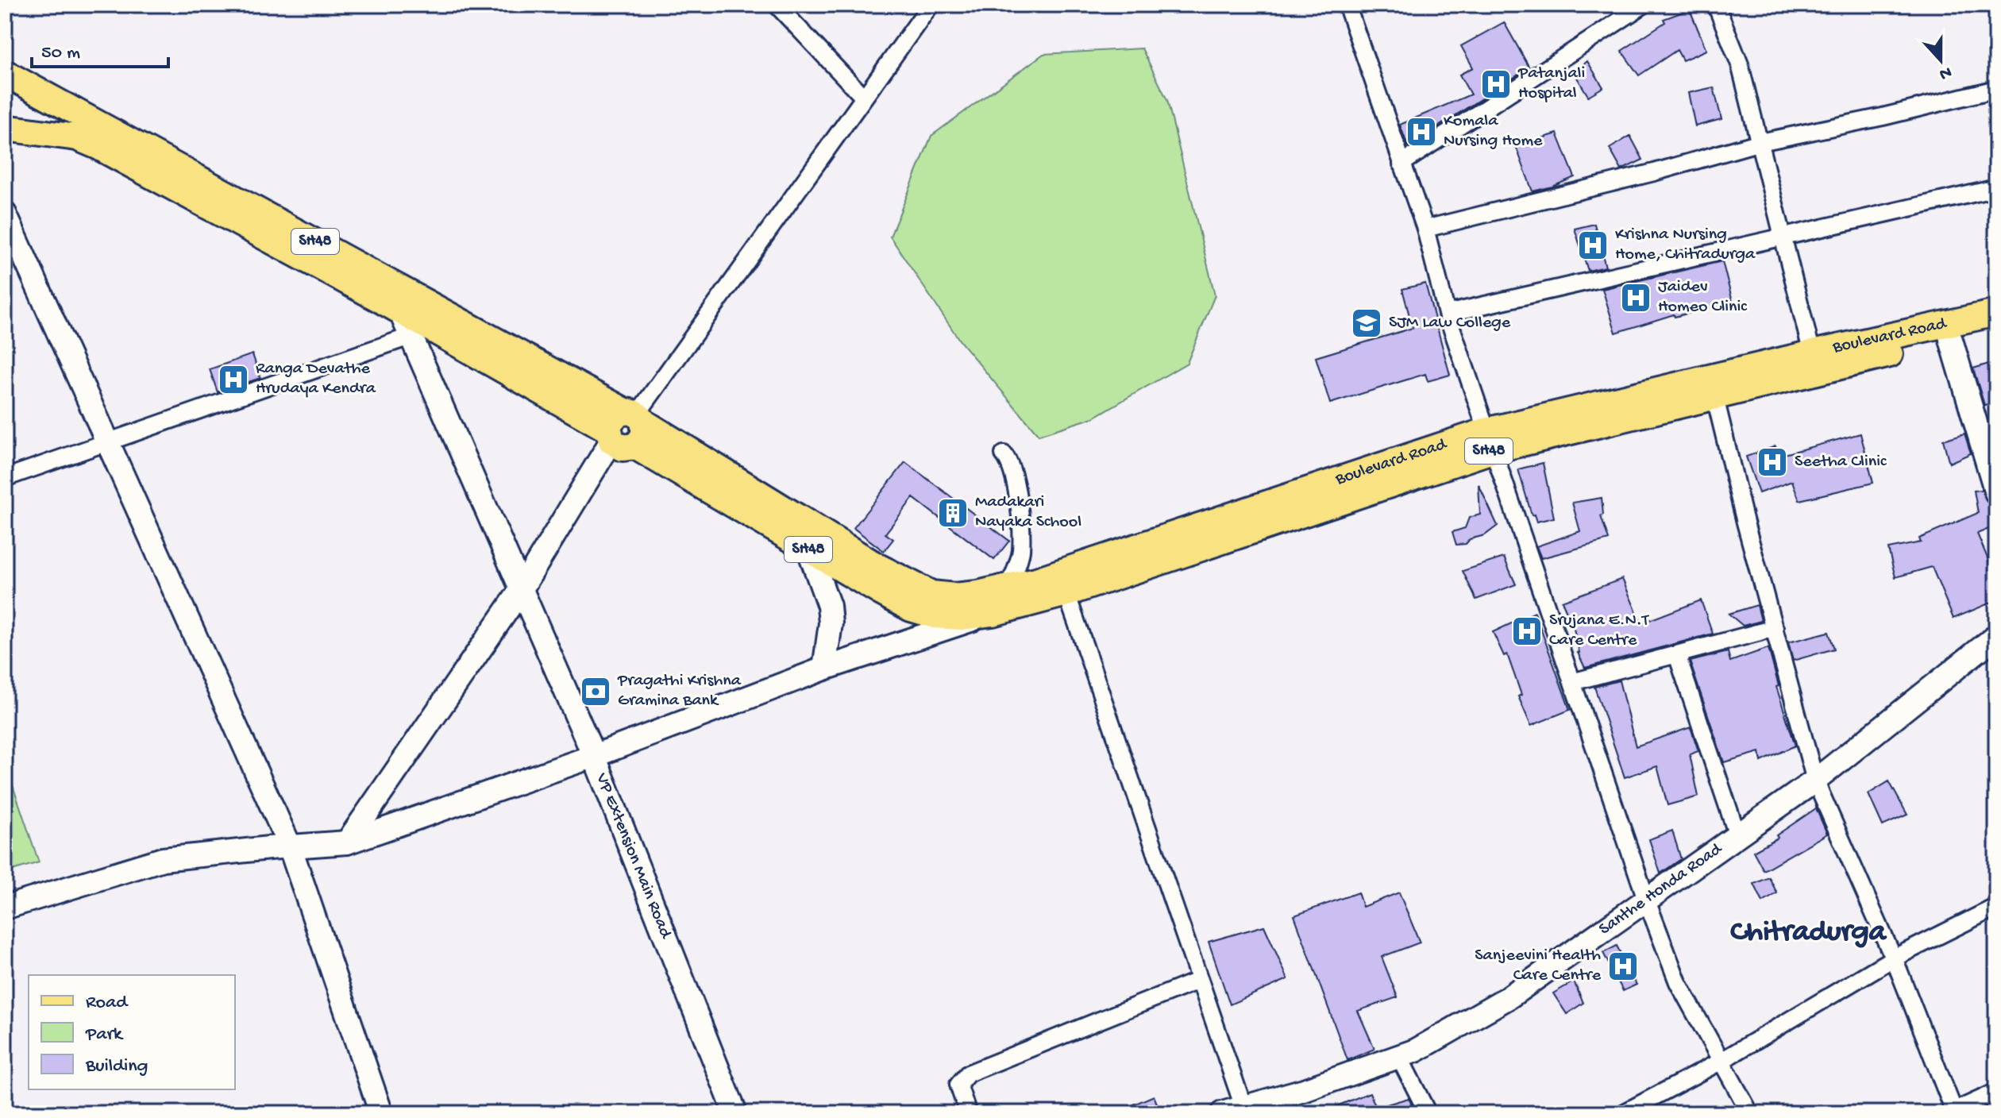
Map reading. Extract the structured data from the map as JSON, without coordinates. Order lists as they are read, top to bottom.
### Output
{
  "streets": {
    "main road": ["SH48", "Boulevard Road"],
    "street": ["VP Extension Main Road", "Santhe Honda Road"]
  },
  "crossings": [
    ["SH48", "Boulevard Road"],
    ["SH48", "VP Extension Main Road"],
    ["Boulevard Road", "VP Extension Main Road"]
  ],
  "districts": ["Chitradurga"],
  "places": {
    "hospital": [
      "Patanjali Hospital",
      "Komala Nursing Home",
      "Krishna Nursing Home, Chitradurga",
      "Jaidev Homeo Clinic",
      "Ranga Devathe Hrudaya Kendra",
      "Seetha Clinic",
      "Srujana E.N.T Care Centre",
      "Sanjeevini Health Care Centre"
    ],
    "school or university": ["SJM Law College"],
    "building": ["Madakari Nayaka School"],
    "bank": ["Pragathi Krishna Gramina Bank"]
  },
  "legend": ["Road", "Park", "Building"],
  "scale_bar": "50 m",
  "north": "bottom"
}
